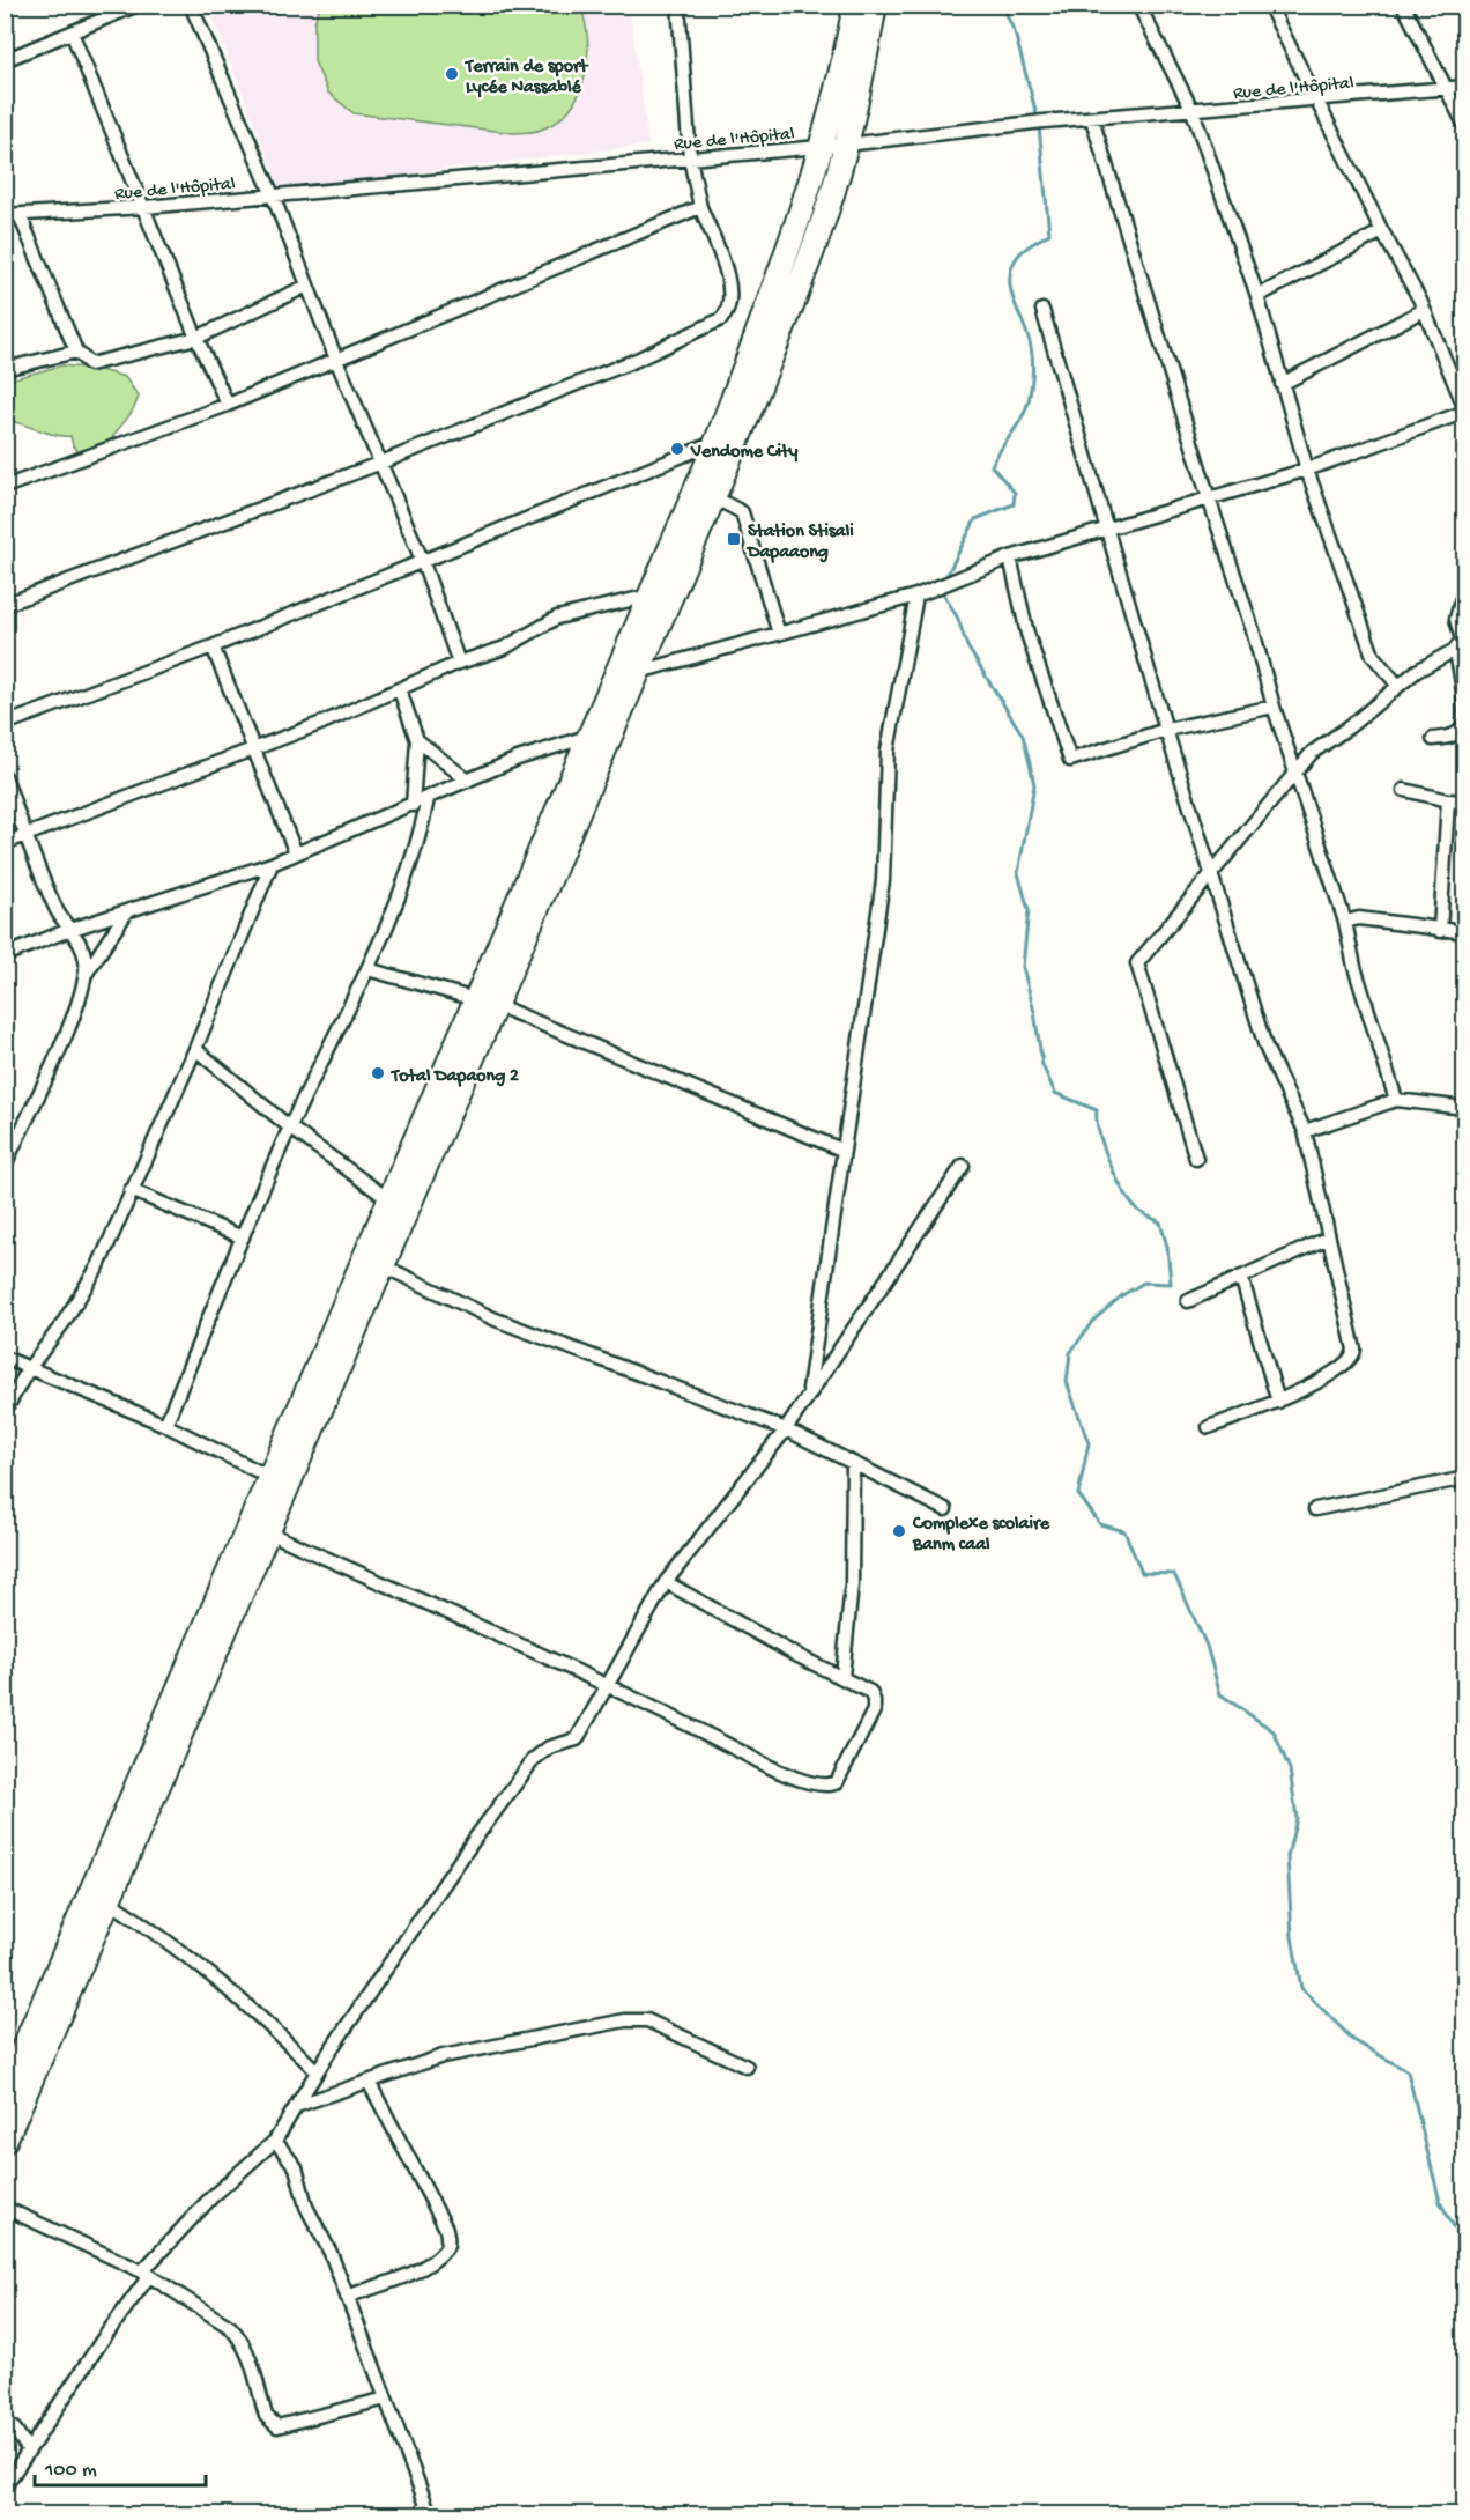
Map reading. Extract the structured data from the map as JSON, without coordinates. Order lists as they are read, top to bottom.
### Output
{
  "streets": {
    "street": ["Rue de l'Hôpital"]
  },
  "places": {
    "other": [
      "Terrain de sport Lycée Nassablé",
      "Vendome City",
      "Total Dapaong 2",
      "Complexe scolaire Banm caal"
    ],
    "transit": ["Station Stisali Dapaaong"]
  },
  "scale_bar": "100 m"
}
